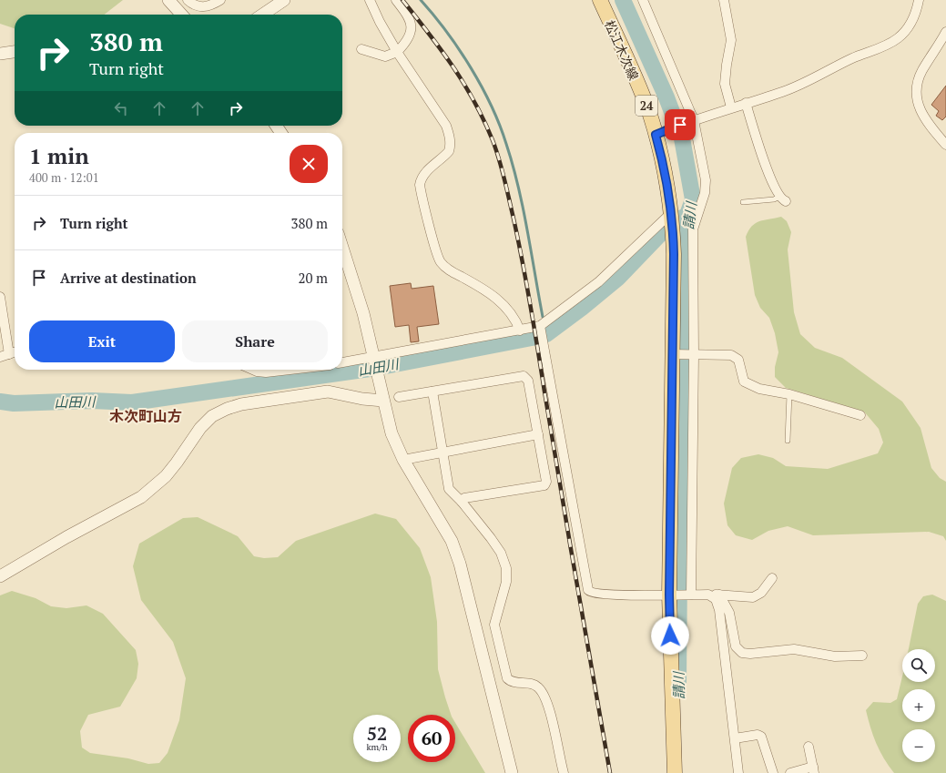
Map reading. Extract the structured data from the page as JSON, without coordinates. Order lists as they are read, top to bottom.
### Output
{
  "streets": {
    "main road": ["松江木次線", "24"]
  },
  "districts": ["木次町山方"],
  "water": ["請川", "山田川"],
  "page": {
    "turn": ["380 m", "Turn right"],
    "heading": ["1 min", "400 m · 12:01"],
    "list": [
      {
        "name": "Turn right",
        "value": "380 m"
      },
      {
        "name": "Arrive at destination",
        "value": "20 m"
      }
    ],
    "buttons": ["Exit", "Share"],
    "map_buttons": ["+", "−"],
    "speed": "52 km/h",
    "limit": "60"
  }
}
